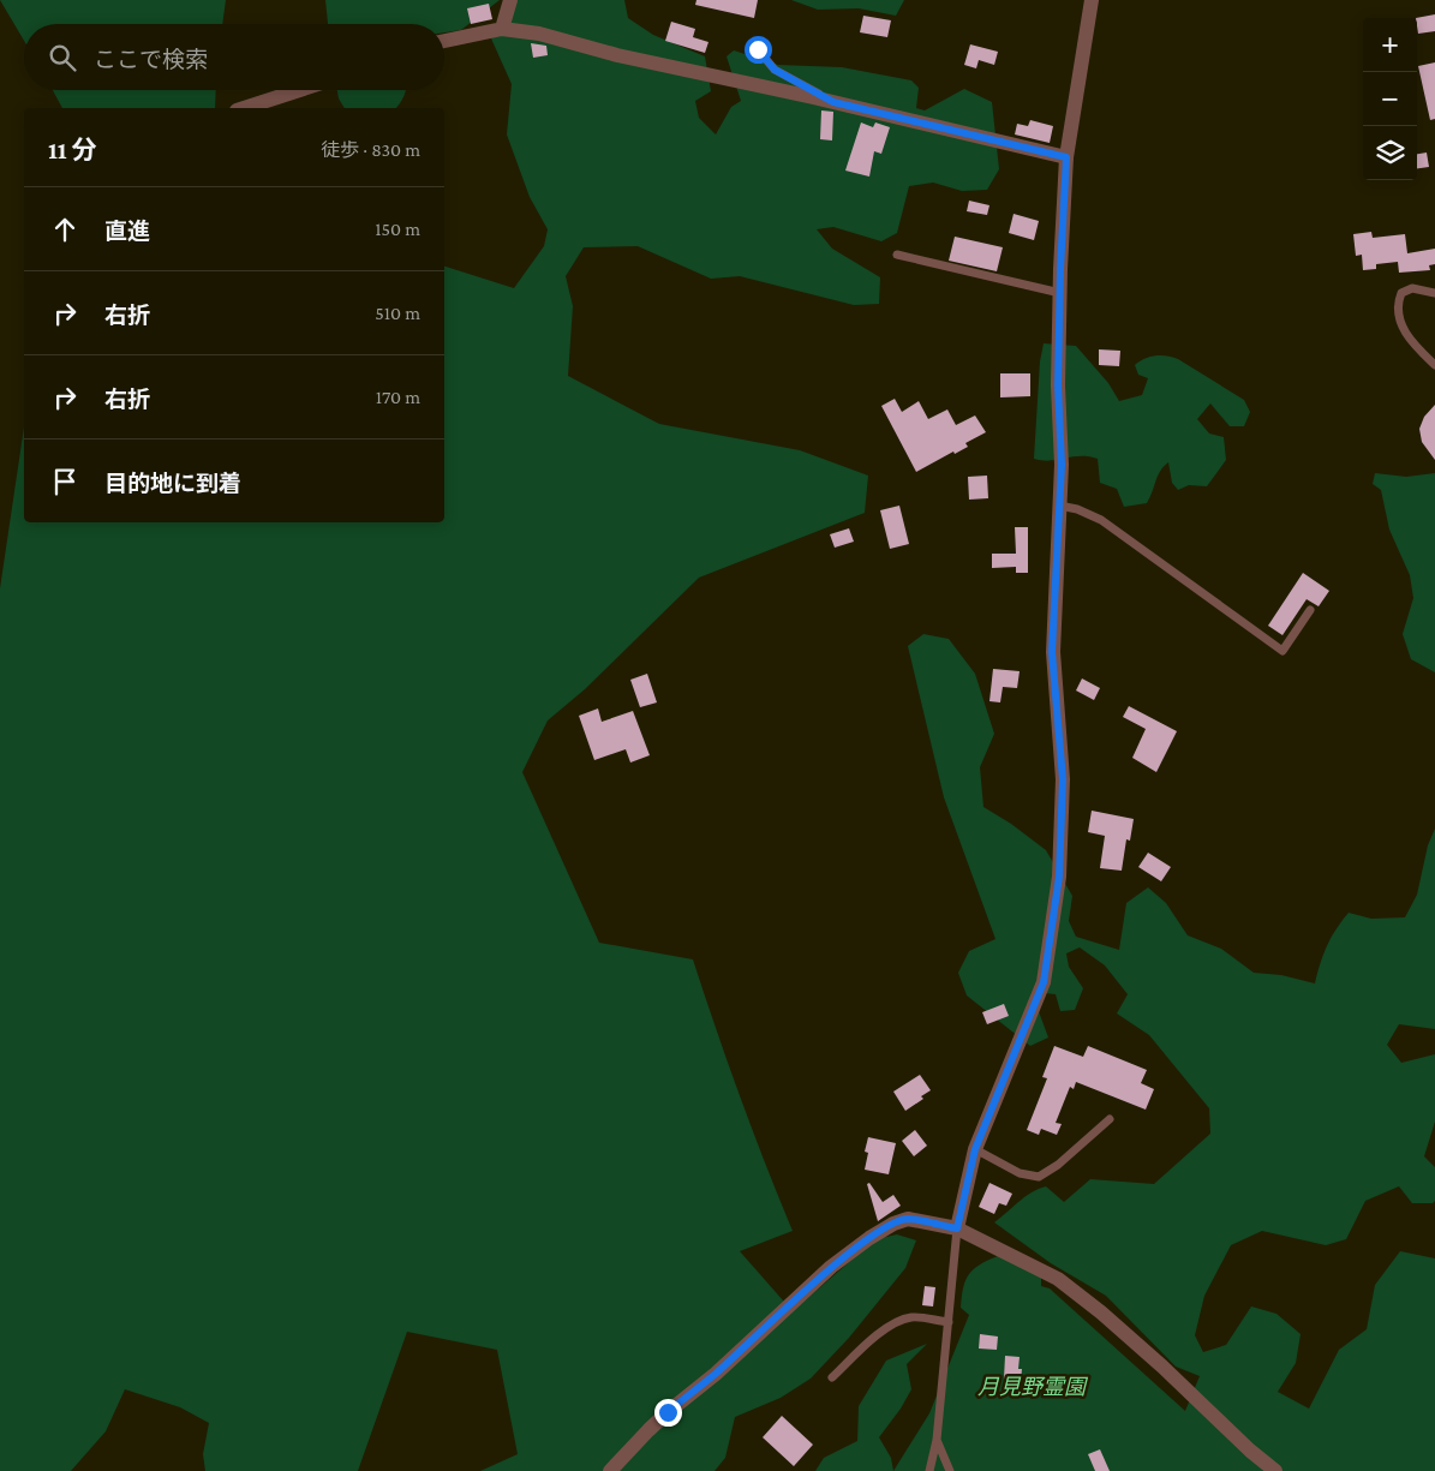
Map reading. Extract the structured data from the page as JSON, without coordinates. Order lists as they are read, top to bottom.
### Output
{
  "parks": ["月見野霊園"],
  "page": {
    "map_buttons": ["+", "−"],
    "search": "ここで検索",
    "heading": ["11 分", "徒歩 · 830 m"],
    "list": [
      ["直進", "150 m"],
      ["右折", "510 m"],
      ["右折", "170 m"],
      "目的地に到着"
    ]
  }
}
